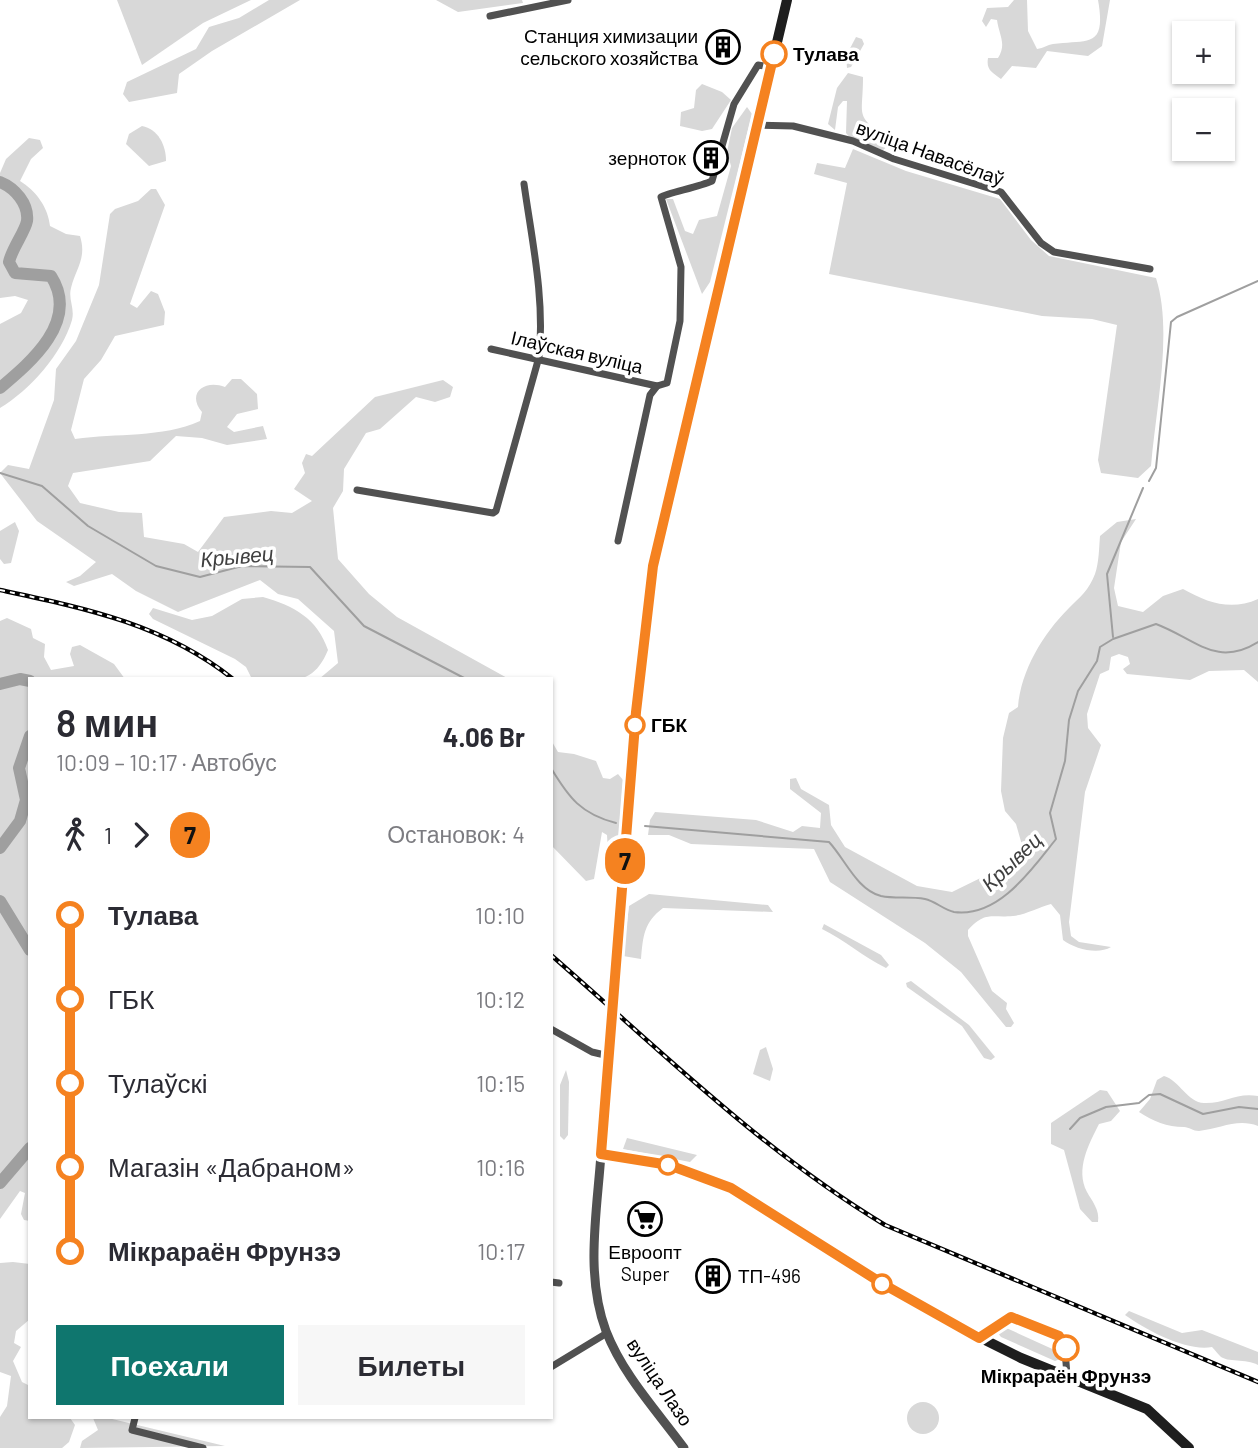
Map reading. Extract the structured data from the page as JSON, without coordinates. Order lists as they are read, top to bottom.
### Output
{
  "streets": {
    "main road": ["вуліца Лазо"],
    "street": ["вуліца Навасёлаў", "Ілаўская вуліца"]
  },
  "crossings": [
    ["вуліца Навасёлаў", "вуліца Лазо"]
  ],
  "water": ["Крывец"],
  "places": {
    "building": ["Станция химизации сельского хозяйства", "зерноток", "ТП-496"],
    "other": ["Тулава", "ГБК", "Мікрараён Фрунзэ"],
    "supermarket": ["Евроопт Super"]
  },
  "lines": ["bus line 7"],
  "page": {
    "on_map": "7",
    "map_buttons": ["+", "−"],
    "heading": ["8 мин", "10:09 – 10:17 · Автобус", "4.06 Br"],
    "legs": ["1", "7", "Остановок: 4"],
    "list": [
      {
        "name": "Тулава",
        "value": "10:10"
      },
      {
        "name": "ГБК",
        "value": "10:12"
      },
      {
        "name": "Тулаўскі",
        "value": "10:15"
      },
      {
        "name": "Магазін «Дабраном»",
        "value": "10:16"
      },
      {
        "name": "Мікрараён Фрунзэ",
        "value": "10:17"
      }
    ],
    "buttons": ["Поехали", "Билеты"]
  }
}
